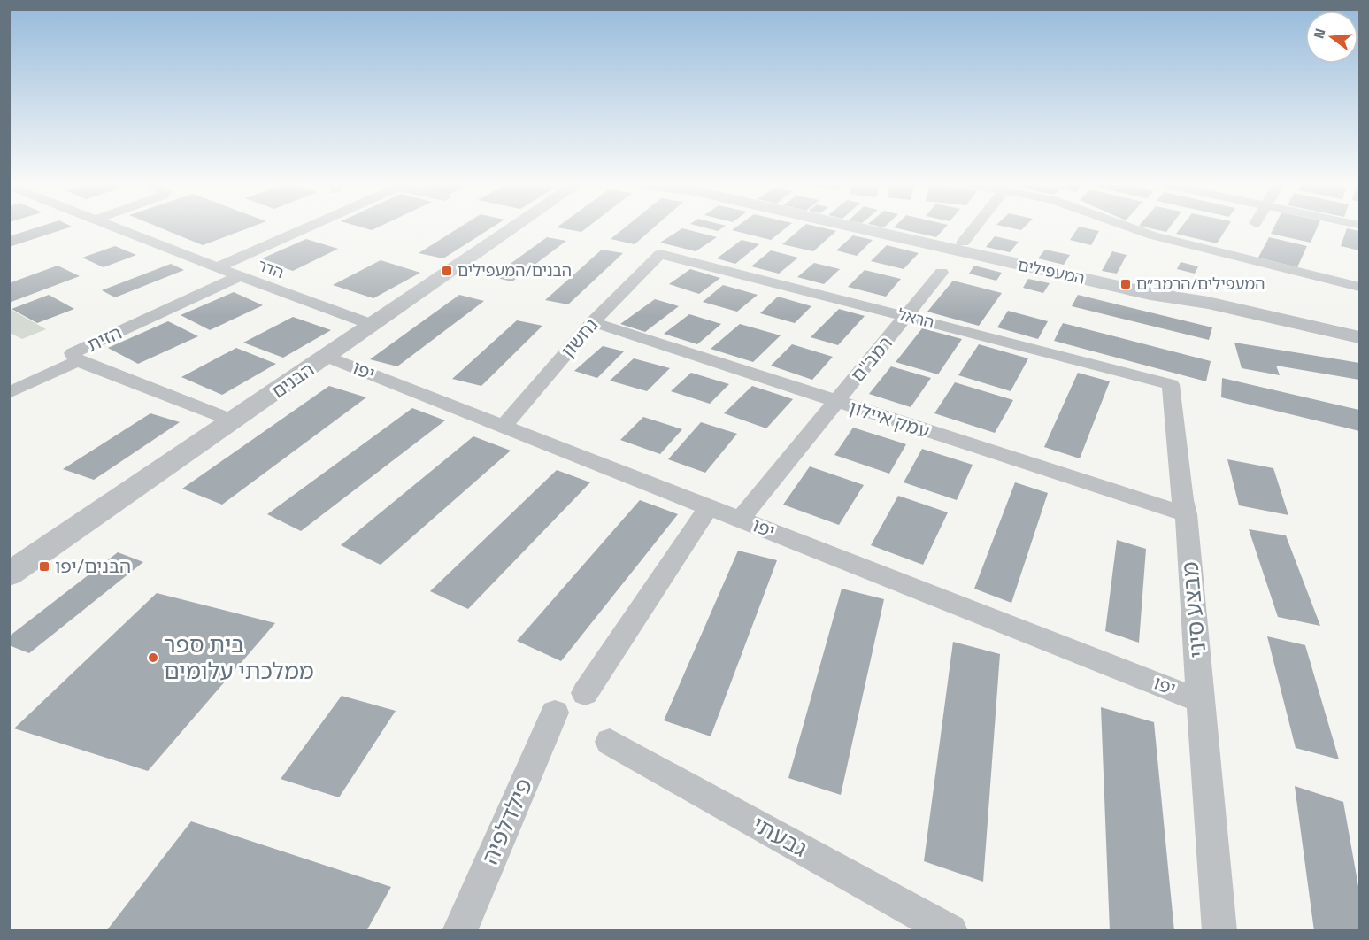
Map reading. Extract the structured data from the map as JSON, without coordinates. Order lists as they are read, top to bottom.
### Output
{
  "streets": {
    "street": [
      "הדר",
      "המעפילים",
      "הראל",
      "נחשון",
      "הזית",
      "רמב\"ם",
      "יפו",
      "הבנים",
      "עמק איילון",
      "מבצע סיני",
      "פילדלפיה",
      "גבעתי"
    ]
  },
  "crossings": [
    ["הדר", "הזית"],
    ["הדר", "הבנים"],
    ["הראל", "נחשון"],
    ["הראל", "רמב\"ם"],
    ["הראל", "מבצע סיני"],
    ["נחשון", "יפו"],
    ["נחשון", "עמק איילון"],
    ["הזית", "הבנים"],
    ["רמב\"ם", "יפו"],
    ["רמב\"ם", "עמק איילון"],
    ["יפו", "הבנים"],
    ["יפו", "מבצע סיני"],
    ["עמק איילון", "מבצע סיני"]
  ],
  "places": {
    "transit": ["הבנים/המעפילים", "המעפילים/הרמב״ם", "הבנים/יפו"],
    "other": ["בית ספר ממלכתי עלומים"]
  },
  "north": "left"
}
